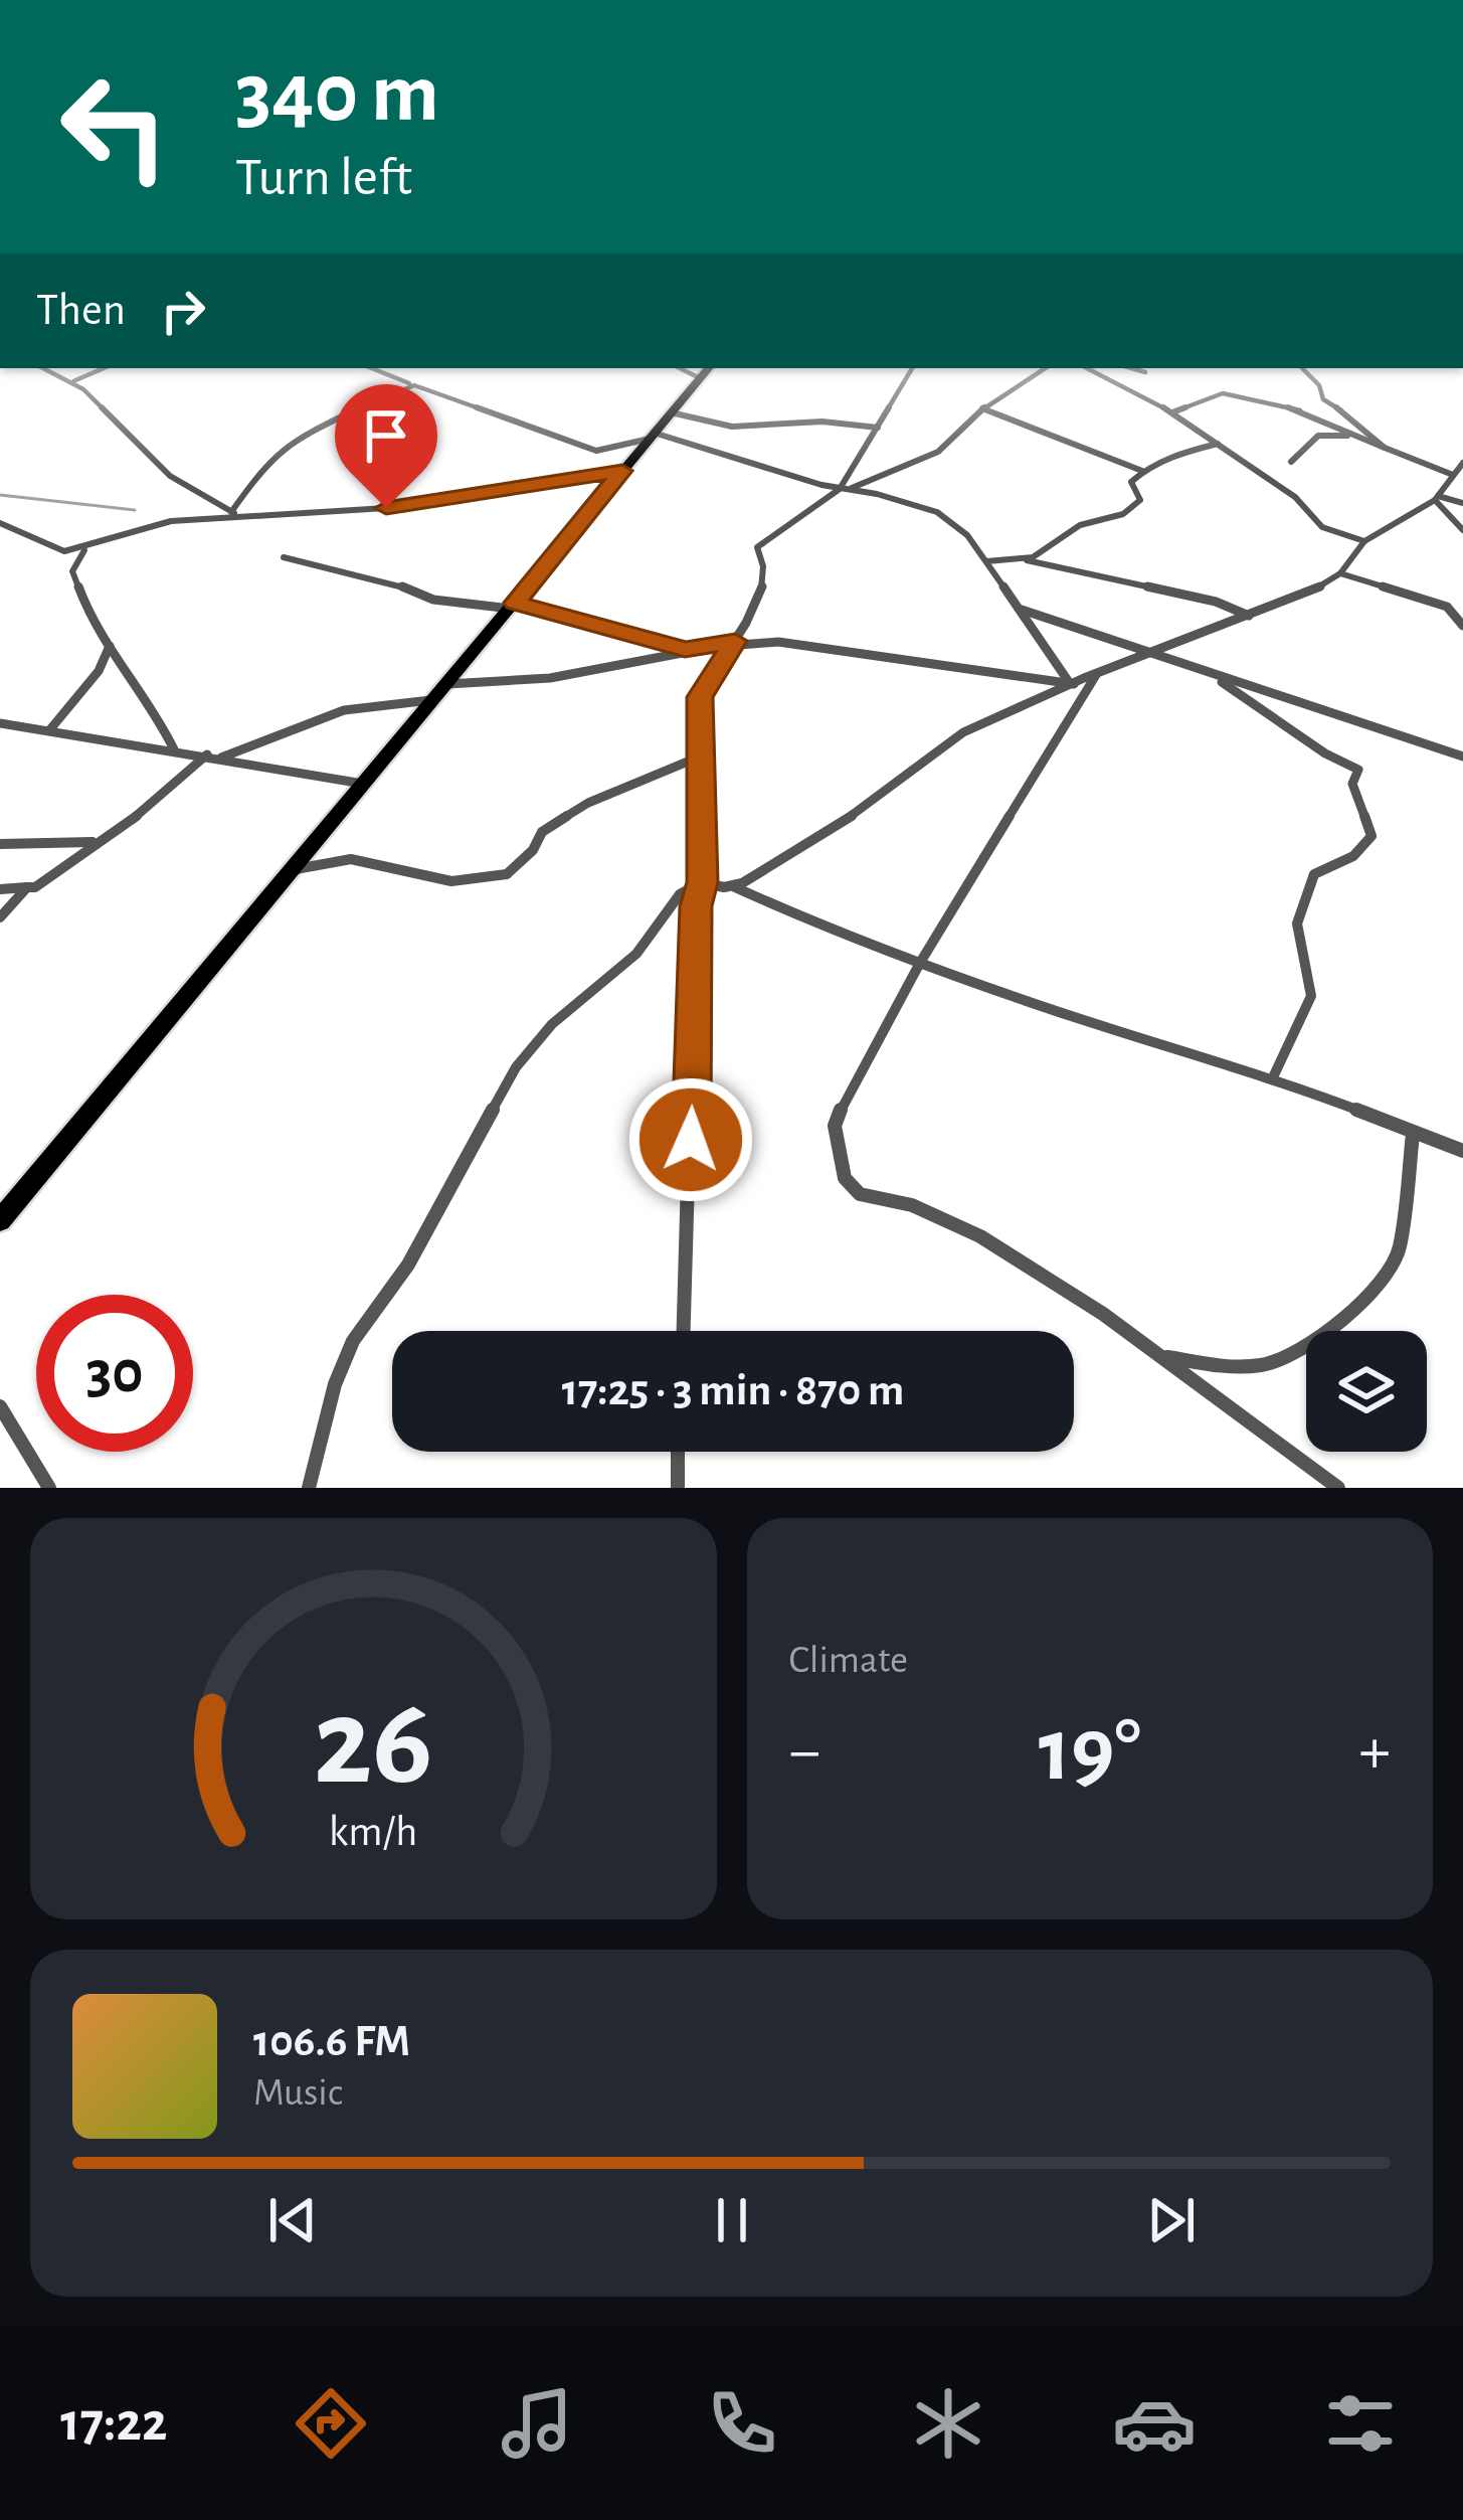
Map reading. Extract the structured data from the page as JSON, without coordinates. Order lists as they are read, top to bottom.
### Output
{
  "page": {
    "turn": ["340 m", "Turn left"],
    "then": "Then",
    "limit": "30",
    "trip": "17:25 · 3 min · 870 m",
    "tile": "Climate",
    "heat": ["−", "19°", "+"],
    "song": ["106.6 FM", "Music"],
    "tabs": "17:22",
    "gauge": ["26", "km/h"]
  }
}
